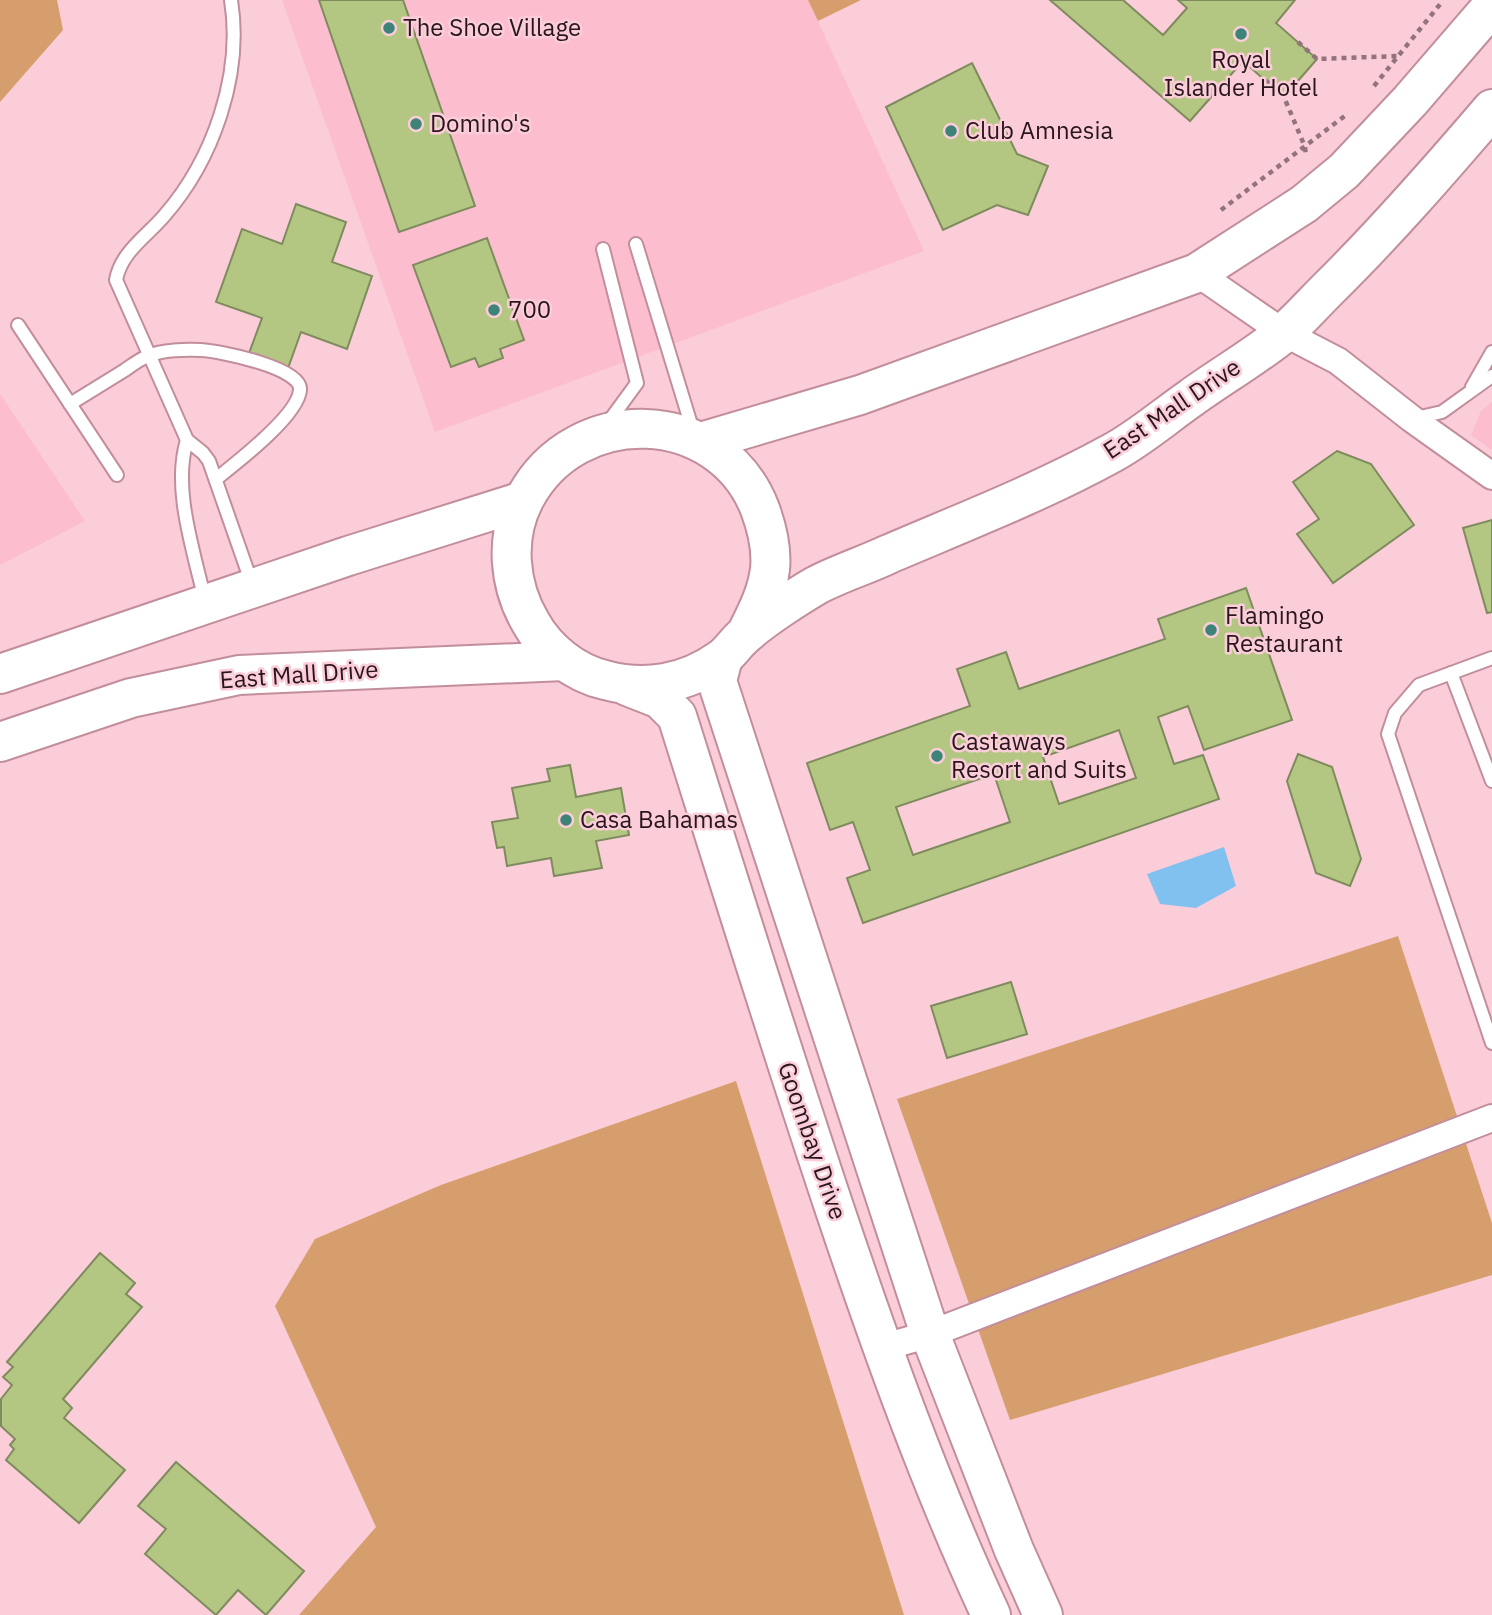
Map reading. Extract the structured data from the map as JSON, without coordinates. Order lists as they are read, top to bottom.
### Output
{
  "streets": {
    "main road": ["East Mall Drive", "Goombay Drive"]
  },
  "crossings": [
    ["East Mall Drive", "Goombay Drive"]
  ],
  "places": [
    "The Shoe Village",
    "Royal Islander Hotel",
    "Domino's",
    "Club Amnesia",
    "700",
    "Flamingo Restaurant",
    "Castaways Resort and Suits",
    "Casa Bahamas"
  ]
}
